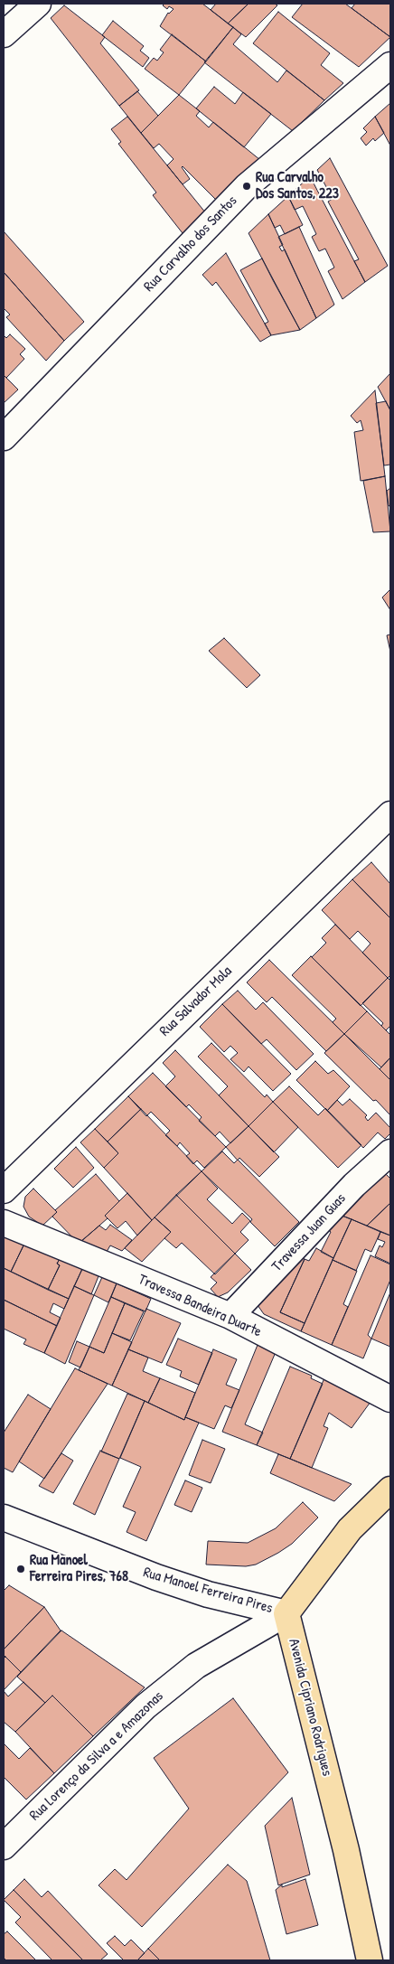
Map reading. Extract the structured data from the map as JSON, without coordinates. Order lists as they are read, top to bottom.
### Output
{
  "streets": {
    "main road": ["Avenida Cipriano Rodrigues"],
    "street": [
      "Rua Carvalho dos Santos",
      "Rua Salvador Mola",
      "Travessa Juan Guas",
      "Travessa Bandeira Duarte",
      "Rua Manoel Ferreira Pires",
      "Rua Lorenço da Silva a e Amazonas"
    ]
  },
  "crossings": [
    ["Travessa Juan Guas", "Travessa Bandeira Duarte"],
    ["Rua Manoel Ferreira Pires", "Avenida Cipriano Rodrigues"],
    ["Rua Manoel Ferreira Pires", "Rua Lorenço da Silva a e Amazonas"],
    ["Avenida Cipriano Rodrigues", "Rua Lorenço da Silva a e Amazonas"]
  ],
  "places": ["Rua Carvalho Dos Santos, 223", "Rua Manoel Ferreira Pires, 768"]
}
